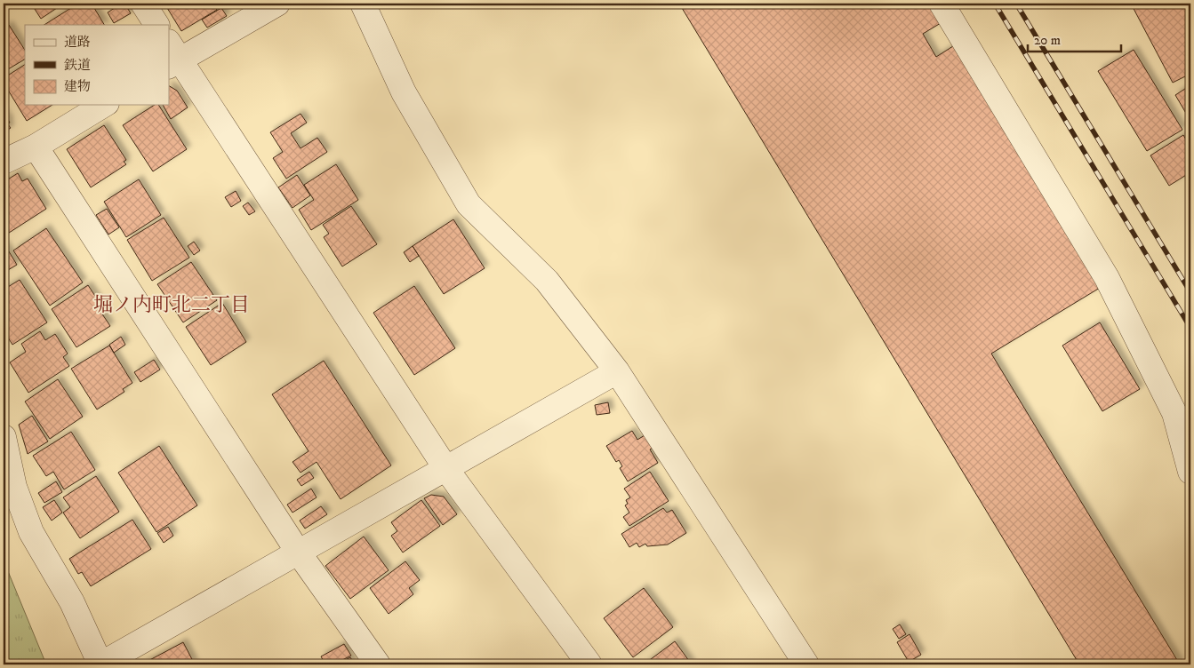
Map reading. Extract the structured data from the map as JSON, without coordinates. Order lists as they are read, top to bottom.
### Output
{
  "districts": ["堀ノ内町北二丁目"],
  "legend": ["道路", "鉄道", "建物"],
  "scale_bar": "20 m"
}
